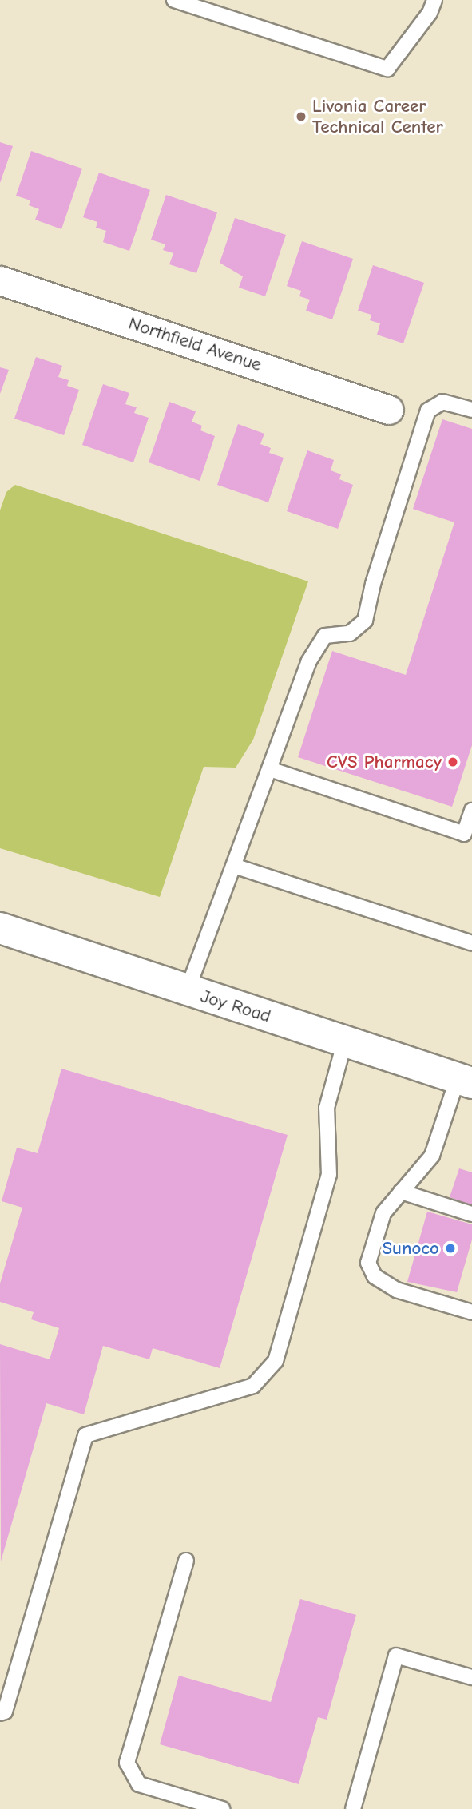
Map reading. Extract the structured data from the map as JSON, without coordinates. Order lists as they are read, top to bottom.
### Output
{
  "streets": {
    "street": ["Northfield Avenue", "Joy Road"]
  },
  "places": ["Livonia Career Technical Center", "CVS Pharmacy", "Sunoco"]
}
